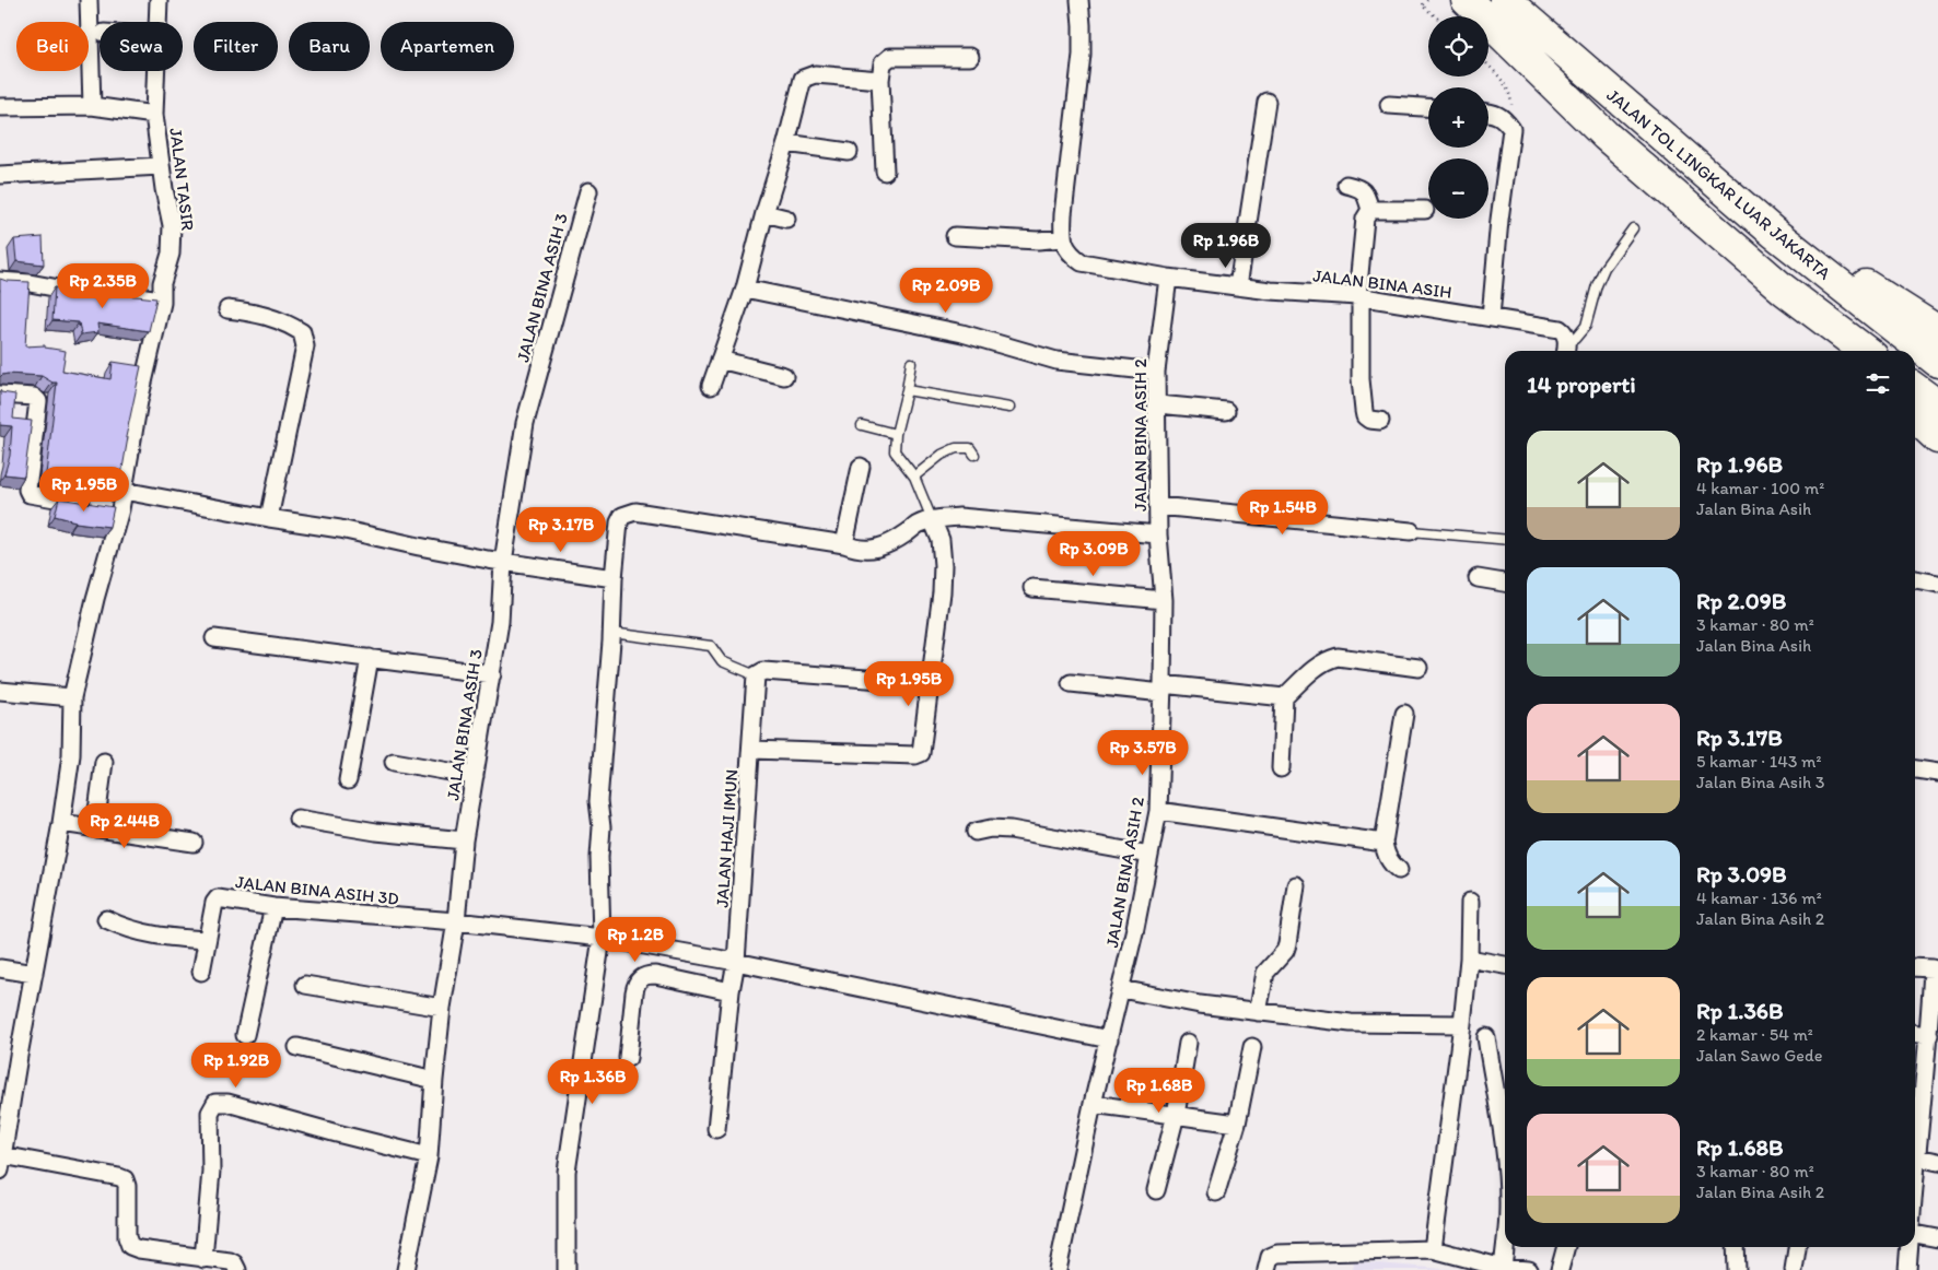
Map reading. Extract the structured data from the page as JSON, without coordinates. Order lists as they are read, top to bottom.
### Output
{
  "streets": {
    "highway": ["JALAN TOL LINGKAR LUAR JAKARTA"],
    "street": [
      "JALAN TASIR",
      "JALAN BINA ASIH",
      "JALAN BINA ASIH 3",
      "JALAN BINA ASIH 2",
      "JALAN HAJI IMUN",
      "JALAN BINA ASIH 3D"
    ]
  },
  "crossings": [
    ["JALAN BINA ASIH", "JALAN BINA ASIH 2"],
    ["JALAN BINA ASIH 3", "JALAN BINA ASIH 3D"],
    ["JALAN BINA ASIH 2", "JALAN BINA ASIH 3D"],
    ["JALAN HAJI IMUN", "JALAN BINA ASIH 3D"]
  ],
  "page": {
    "map_buttons": ["+", "−"],
    "chip": [
      "Beli",
      "Sewa",
      "Filter",
      "Baru",
      "Apartemen"
    ],
    "price": [
      "Rp 1.96B",
      "Rp 2.35B",
      "Rp 2.09B",
      "Rp 1.95B",
      "Rp 1.54B",
      "Rp 3.17B",
      "Rp 3.09B",
      "Rp 1.95B",
      "Rp 3.57B",
      "Rp 2.44B",
      "Rp 1.2B",
      "Rp 1.92B",
      "Rp 1.36B",
      "Rp 1.68B"
    ],
    "heading": "14 properti",
    "list": [
      {
        "name": "Rp 1.96B",
        "note": "4 kamar · 100 m² · Jalan Bina Asih"
      },
      {
        "name": "Rp 2.09B",
        "note": "3 kamar · 80 m² · Jalan Bina Asih"
      },
      {
        "name": "Rp 3.17B",
        "note": "5 kamar · 143 m² · Jalan Bina Asih 3"
      },
      {
        "name": "Rp 3.09B",
        "note": "4 kamar · 136 m² · Jalan Bina Asih 2"
      },
      {
        "name": "Rp 1.36B",
        "note": "2 kamar · 54 m² · Jalan Sawo Gede"
      },
      {
        "name": "Rp 1.68B",
        "note": "3 kamar · 80 m² · Jalan Bina Asih 2"
      }
    ]
  }
}
